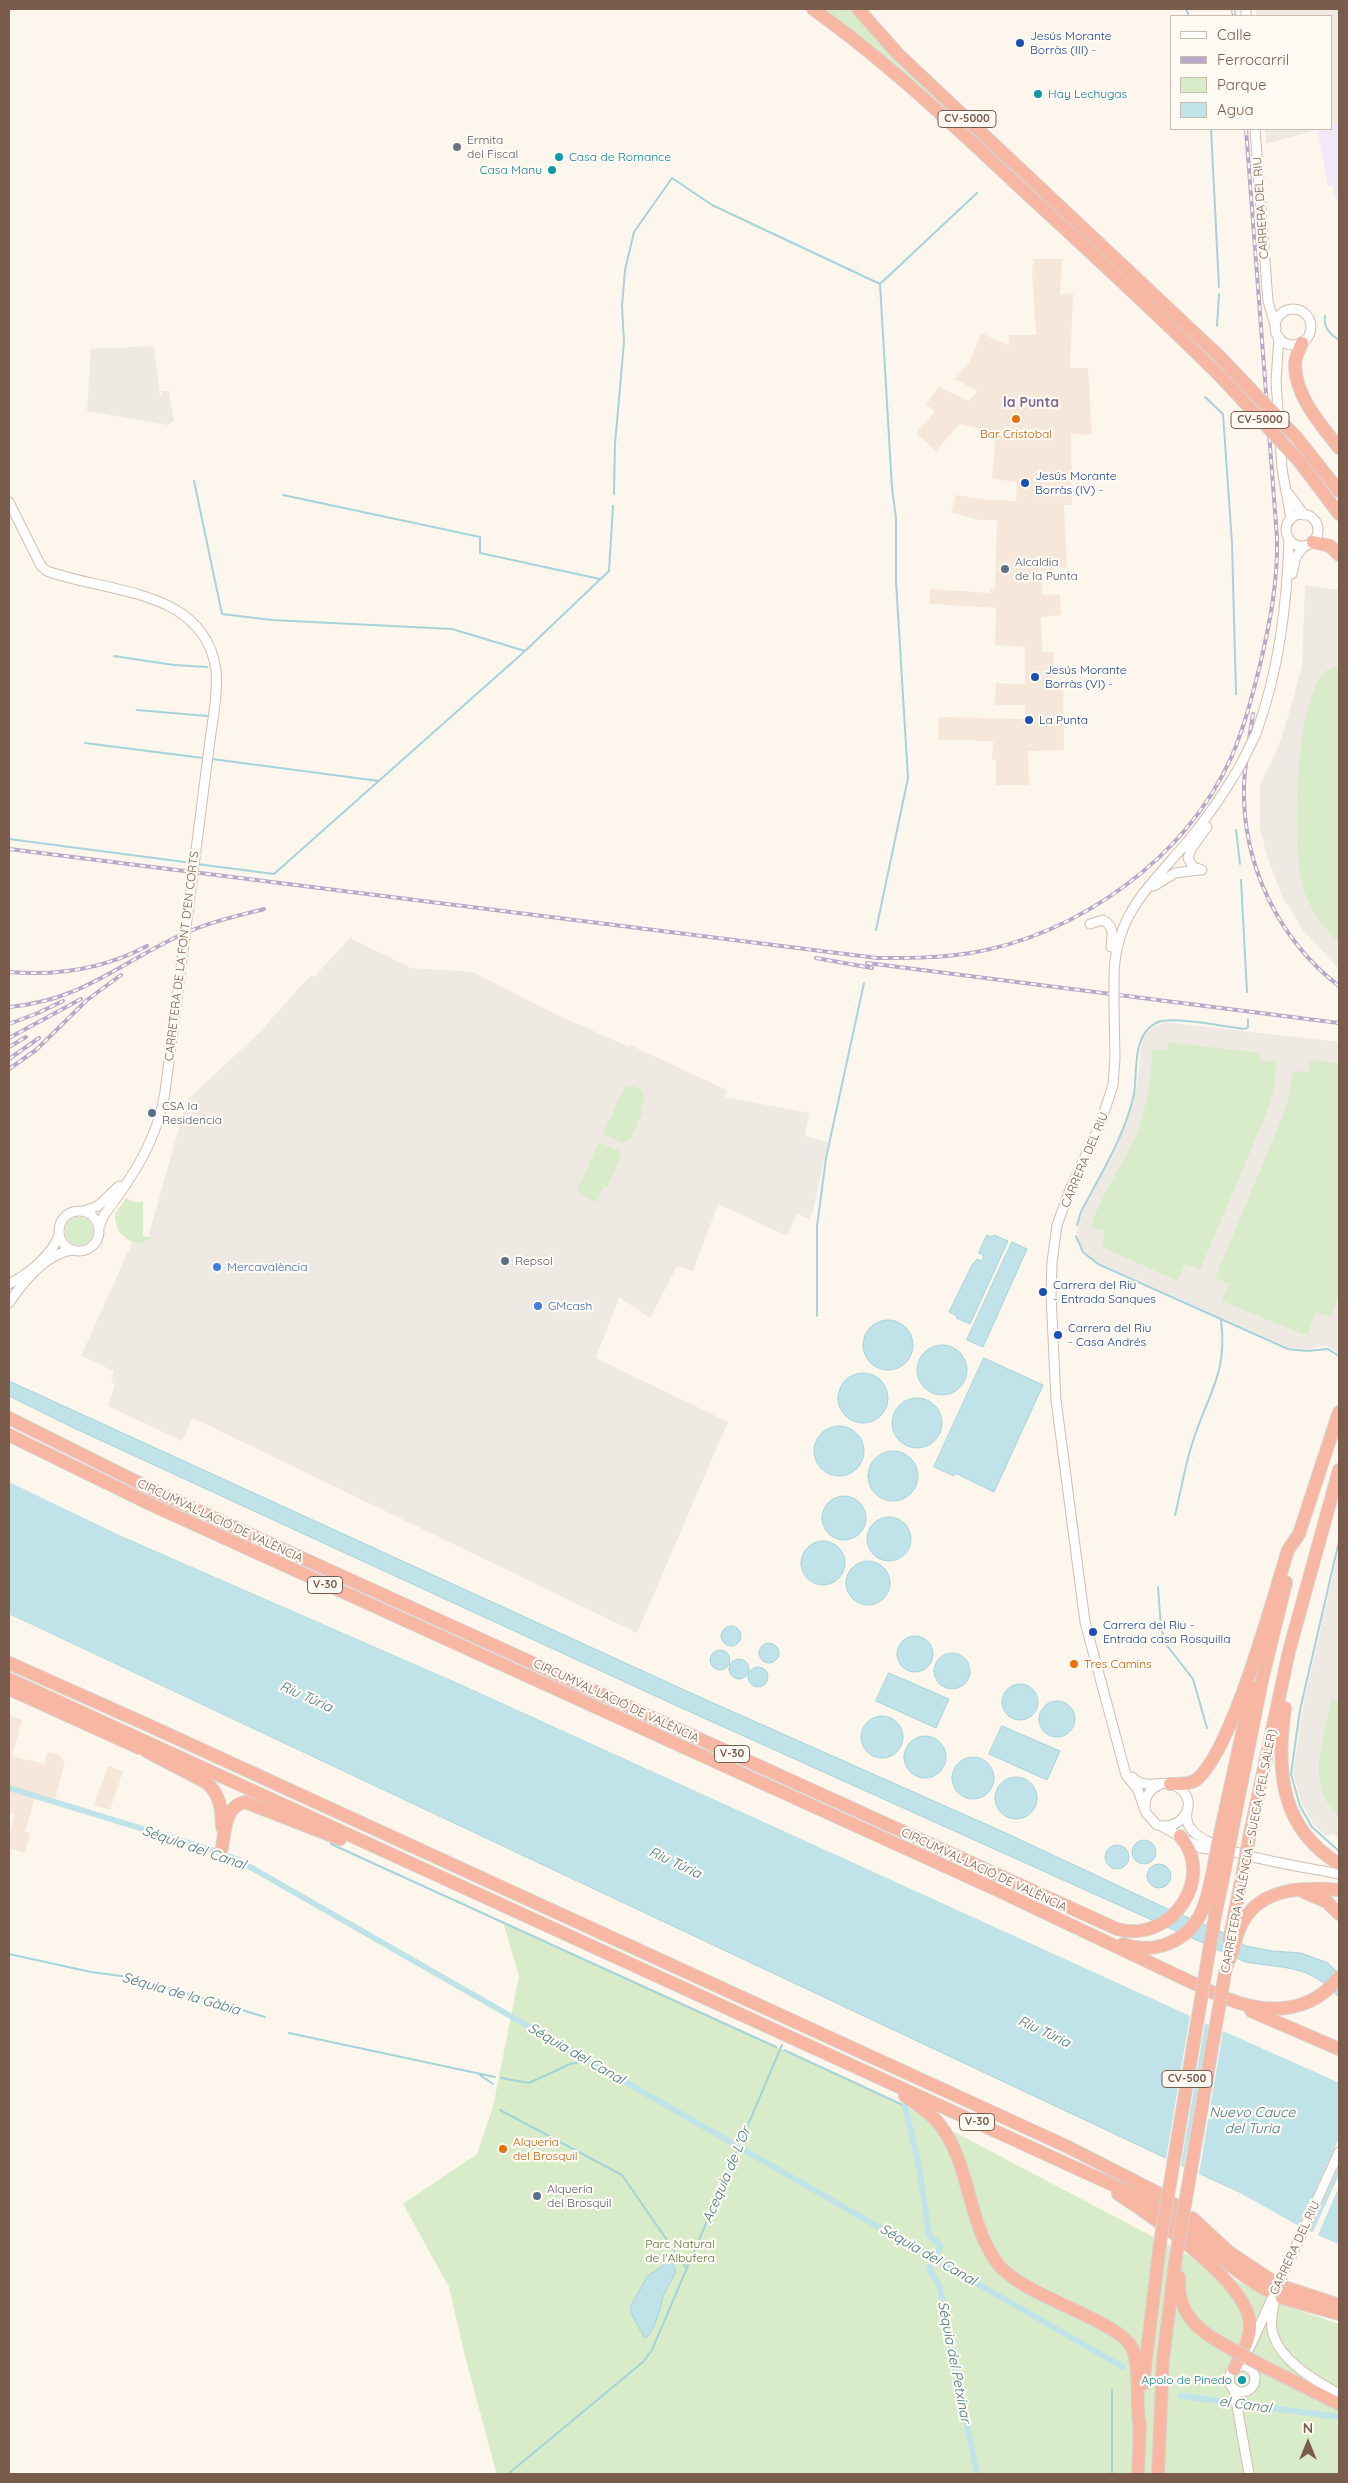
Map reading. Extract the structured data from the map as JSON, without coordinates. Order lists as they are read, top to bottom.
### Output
{
  "streets": {
    "highway": [
      "CV-5000",
      "CIRCUMVAL·LACIÓ DE VALÈNCIA",
      "V-30",
      "CARRETERA VALÈNCIA - SUECA (PEL SALER)",
      "CV-500"
    ],
    "street": ["CARRERA DEL RIU", "CARRETERA DE LA FONT D'EN CORTS"]
  },
  "crossings": [
    ["CARRERA DEL RIU", "V-30"]
  ],
  "districts": ["la Punta"],
  "water": [
    "Riu Túria",
    "Séquia del Canal",
    "Séquia de la Gàbia",
    "Nuevo Cauce del Turia",
    "Acequia de L'Or",
    "Séquia del Petxinar",
    "el Canal"
  ],
  "parks": ["Parc Natural de l'Albufera"],
  "places": [
    "Jesús Morante Borràs (III) -",
    "Hay Lechugas",
    "Ermita del Fiscal",
    "Casa de Romance",
    "Casa Manu",
    "Bar Cristobal",
    "Jesús Morante Borràs (IV) -",
    "Alcaldia de la Punta",
    "Jesús Morante Borràs (VI) -",
    "La Punta",
    "CSA la Residencia",
    "Repsol",
    "Mercavalència",
    "Carrera del Riu - Entrada Sanques",
    "GMcash",
    "Carrera del Riu - Casa Andrés",
    "Carrera del Riu - Entrada casa Rosquilla",
    "Tres Camins",
    "Alqueria del Brosquil",
    "Alquería del Brosquil",
    "Apolo de Pinedo"
  ],
  "legend": [
    "Calle",
    "Ferrocarril",
    "Parque",
    "Agua"
  ],
  "north": "top"
}
